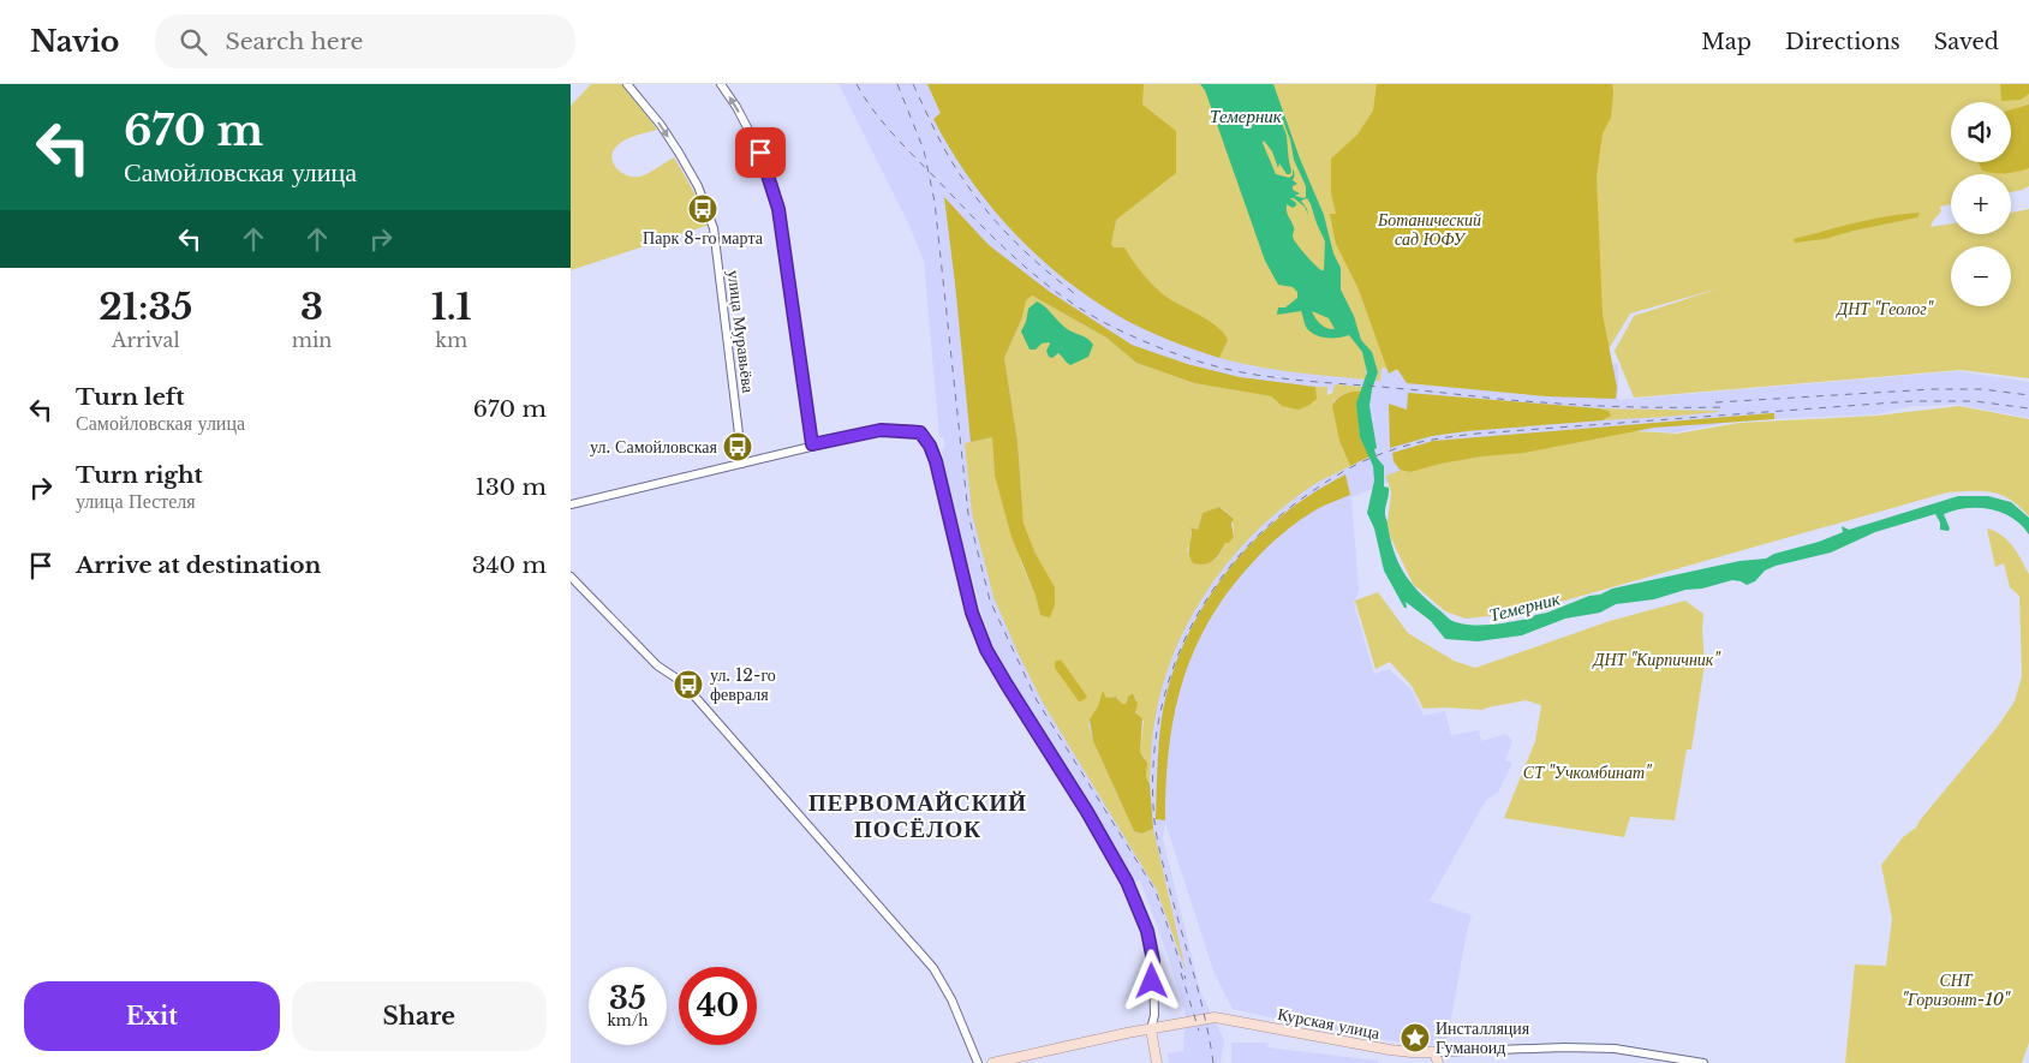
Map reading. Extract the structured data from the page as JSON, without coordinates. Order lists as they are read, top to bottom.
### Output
{
  "streets": {
    "main road": ["Курская улица"],
    "street": ["улица Муравьёва"]
  },
  "one_way": ["улица Муравьёва"],
  "districts": ["ПЕРВОМАЙСКИЙ ПОСЁЛОК"],
  "water": ["Темерник"],
  "parks": [
    "Ботанический сад ЮФУ",
    "ДНТ \"Геолог\"",
    "ДНТ \"Кирпичник\"",
    "СТ \"Учкомбинат\"",
    "СНТ \"Горизонт-10\""
  ],
  "places": {
    "bus stop": ["Парк 8-го марта", "ул. Самойловская", "ул. 12-го февраля"],
    "place": ["Инсталляция Гуманоид"]
  },
  "page": {
    "header": "Navio",
    "search": "Search here",
    "nav": ["Map", "Directions", "Saved"],
    "turn": ["670 m", "Самойловская улица"],
    "map_buttons": ["+", "−"],
    "eta": [
      "21:35",
      "Arrival",
      "3",
      "min",
      "1.1",
      "km"
    ],
    "list": [
      {
        "name": "Turn left",
        "note": "Самойловская улица",
        "value": "670 m"
      },
      {
        "name": "Turn right",
        "note": "улица Пестеля",
        "value": "130 m"
      },
      {
        "name": "Arrive at destination",
        "value": "340 m"
      }
    ],
    "speed": "35 km/h",
    "limit": "40",
    "buttons": ["Exit", "Share"]
  }
}
